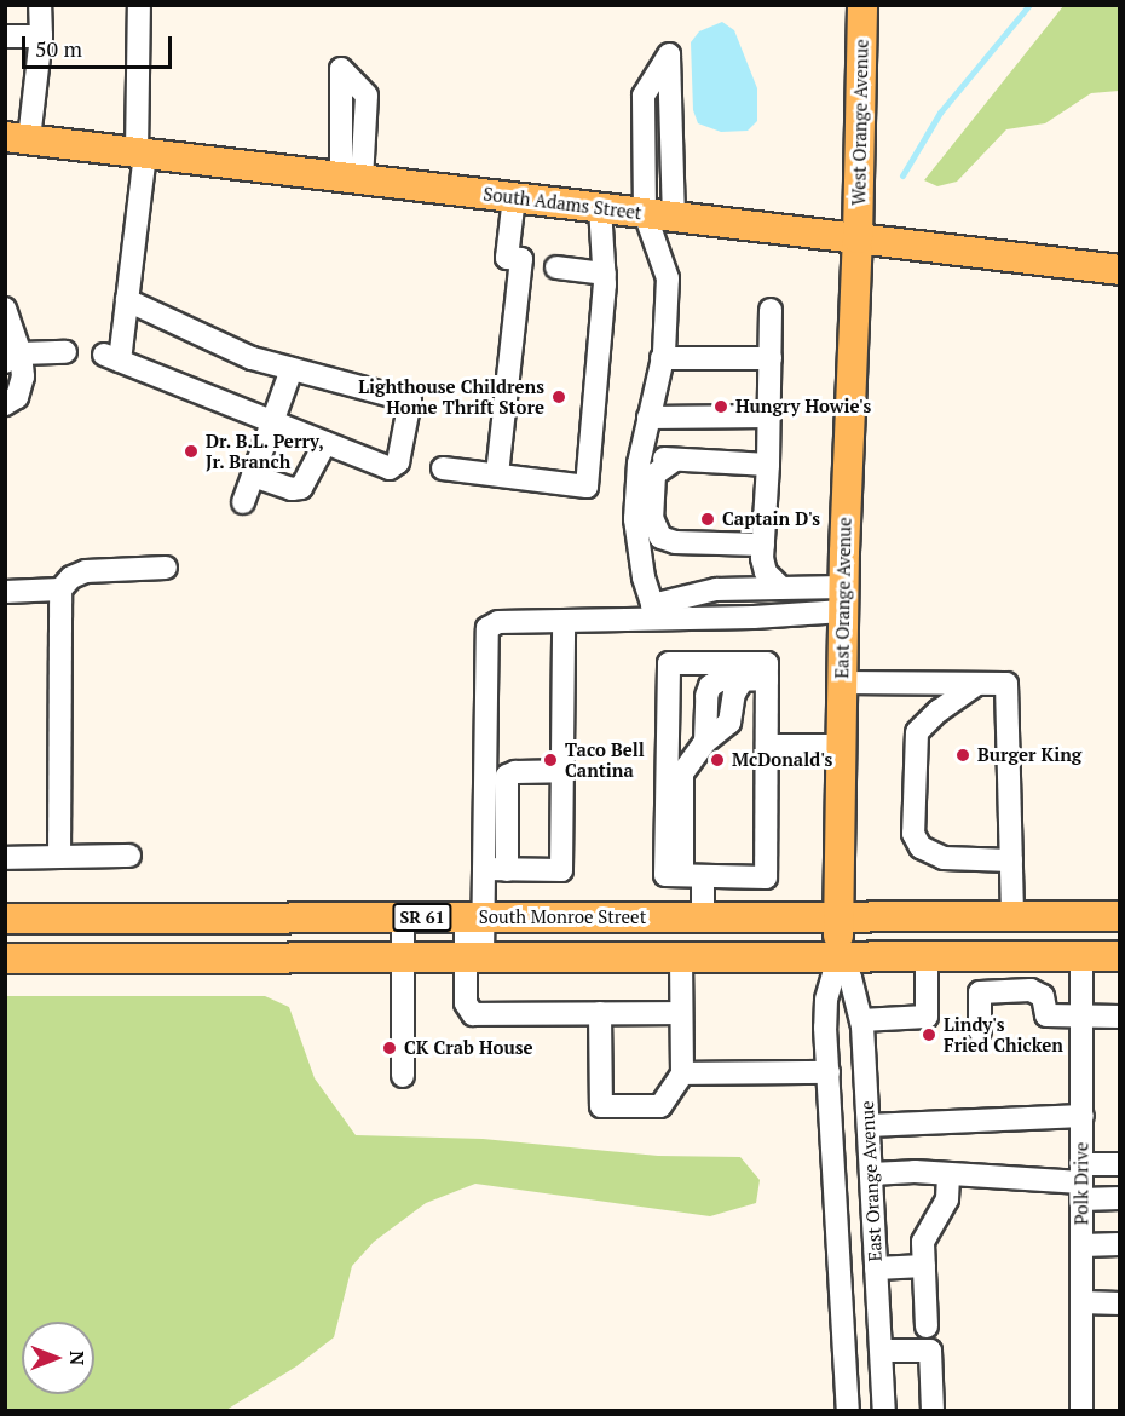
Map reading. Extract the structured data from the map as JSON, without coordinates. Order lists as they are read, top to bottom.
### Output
{
  "streets": {
    "main road": [
      "West Orange Avenue",
      "South Adams Street",
      "East Orange Avenue",
      "SR 61",
      "South Monroe Street"
    ],
    "street": ["Polk Drive"]
  },
  "crossings": [
    ["West Orange Avenue", "South Adams Street"],
    ["West Orange Avenue", "East Orange Avenue"],
    ["South Adams Street", "East Orange Avenue"],
    ["East Orange Avenue", "SR 61"],
    ["East Orange Avenue", "South Monroe Street"],
    ["SR 61", "Polk Drive"]
  ],
  "places": [
    "Lighthouse Childrens Home Thrift Store",
    "Hungry Howie's",
    "Dr. B.L. Perry, Jr. Branch",
    "Captain D's",
    "Burger King",
    "Taco Bell Cantina",
    "McDonald's",
    "Lindy's Fried Chicken",
    "CK Crab House"
  ],
  "scale_bar": "50 m",
  "north": "right"
}
